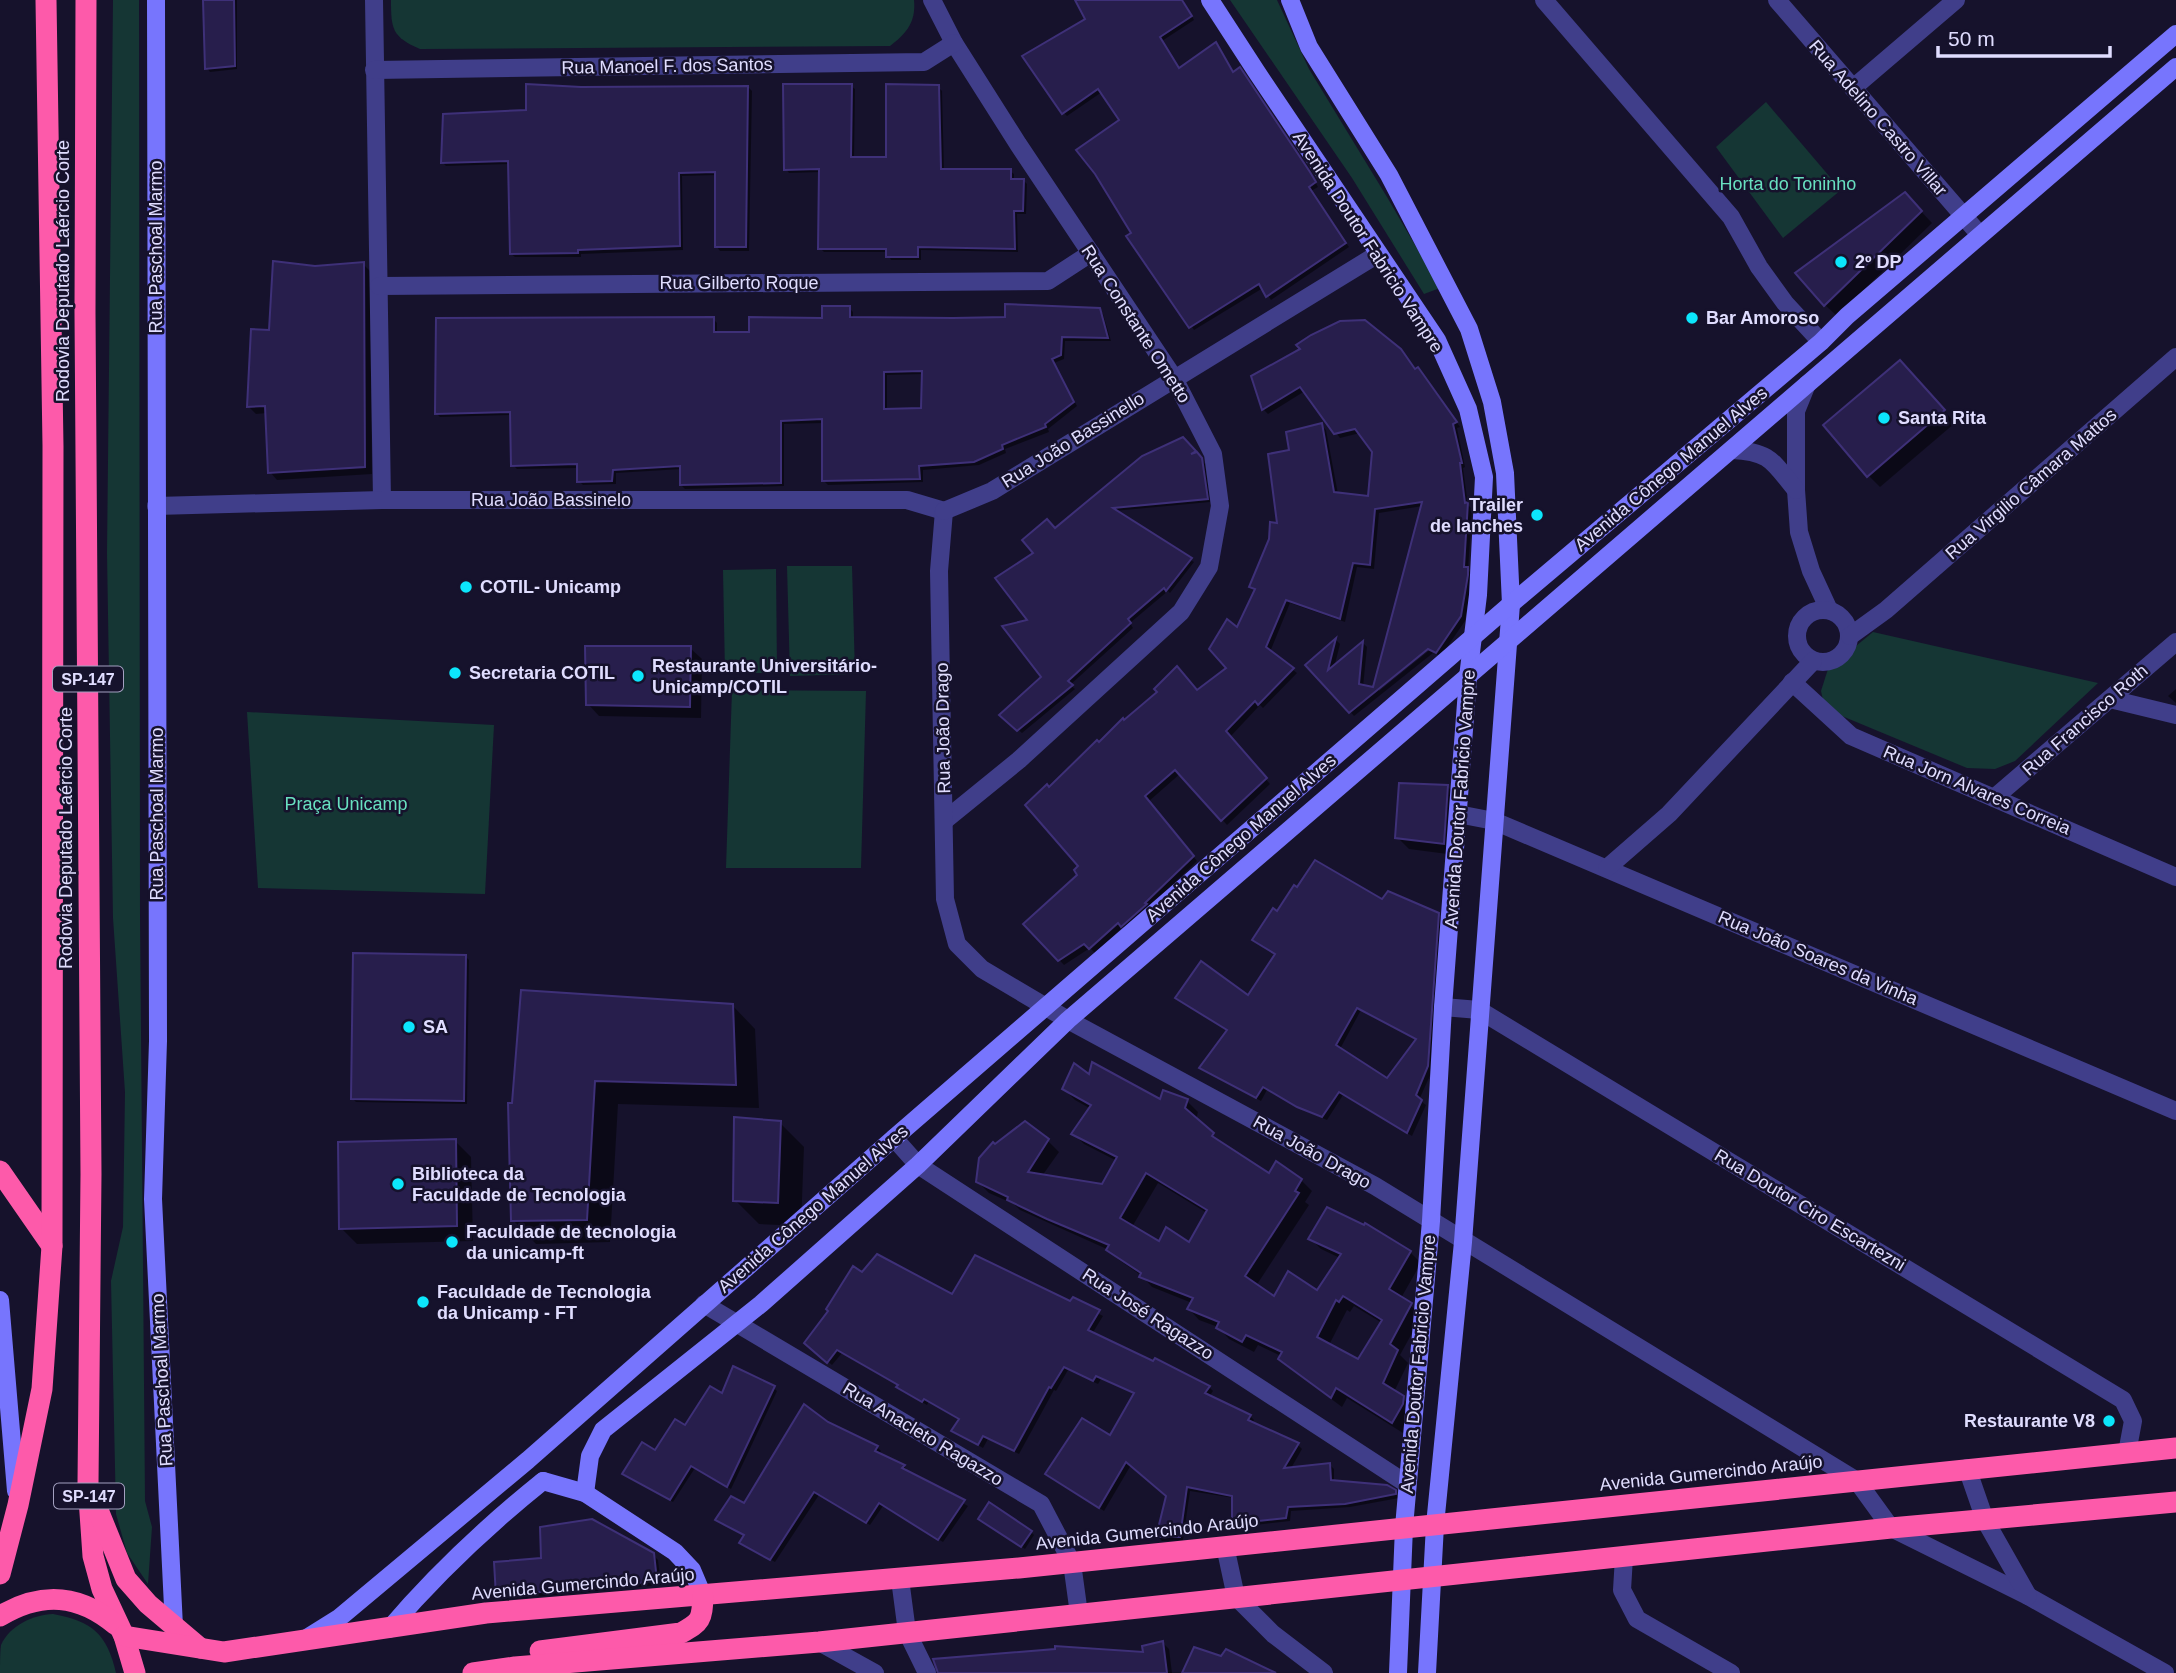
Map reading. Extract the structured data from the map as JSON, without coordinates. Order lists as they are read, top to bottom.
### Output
{
  "streets": {
    "highway": ["Rodovia Deputado Laércio Corte", "SP-147", "Avenida Gumercindo Araújo"],
    "street": [
      "Rua Manoel F. dos Santos",
      "Rua Adelino Castro Villar",
      "Avenida Doutor Fabricio Vampre",
      "Rua Paschoal Marmo",
      "Rua Gilberto Roque",
      "Rua Constante Ometto",
      "Rua João Bassinello",
      "Avenida Cônego Manuel Alves",
      "Rua Virgilio Câmara Mattos",
      "Rua João Bassinelo",
      "Rua Francisco Roth",
      "Rua João Drago",
      "Rua Jorn Alvares Correia",
      "Rua João Soares da Vinha",
      "Rua Doutor Ciro Escartezni",
      "Rua José Ragazzo",
      "Rua Anacleto Ragazzo"
    ]
  },
  "crossings": [
    ["Rua Manoel F. dos Santos", "Rua Constante Ometto"],
    ["Rua Adelino Castro Villar", "Avenida Cônego Manuel Alves"],
    ["Avenida Doutor Fabricio Vampre", "Rua João Bassinello"],
    ["Avenida Doutor Fabricio Vampre", "Avenida Cônego Manuel Alves"],
    ["Avenida Doutor Fabricio Vampre", "Rua João Drago"],
    ["Avenida Doutor Fabricio Vampre", "Rua João Soares da Vinha"],
    ["Avenida Doutor Fabricio Vampre", "Rua Doutor Ciro Escartezni"],
    ["Avenida Doutor Fabricio Vampre", "Rua José Ragazzo"],
    ["Avenida Doutor Fabricio Vampre", "Avenida Gumercindo Araújo"],
    ["Rua Paschoal Marmo", "Rua João Bassinelo"],
    ["Rodovia Deputado Laércio Corte", "SP-147"],
    ["Rodovia Deputado Laércio Corte", "Avenida Gumercindo Araújo"],
    ["Rua Gilberto Roque", "Rua Constante Ometto"],
    ["Rua Constante Ometto", "Rua João Bassinello"],
    ["Rua Constante Ometto", "Rua João Drago"],
    ["Rua João Bassinello", "Rua João Bassinelo"],
    ["Rua João Bassinello", "Rua João Drago"],
    ["Avenida Cônego Manuel Alves", "Rua João Drago"],
    ["Avenida Cônego Manuel Alves", "Rua José Ragazzo"],
    ["Avenida Cônego Manuel Alves", "Rua Anacleto Ragazzo"],
    ["Avenida Cônego Manuel Alves", "Avenida Gumercindo Araújo"],
    ["Rua João Bassinelo", "Rua João Drago"],
    ["SP-147", "Avenida Gumercindo Araújo"],
    ["Rua Francisco Roth", "Rua Jorn Alvares Correia"],
    ["Rua João Drago", "Avenida Gumercindo Araújo"],
    ["Rua Doutor Ciro Escartezni", "Avenida Gumercindo Araújo"],
    ["Rua Anacleto Ragazzo", "Avenida Gumercindo Araújo"]
  ],
  "parks": ["Horta do Toninho", "Praça Unicamp"],
  "places": [
    "2º DP",
    "Bar Amoroso",
    "Santa Rita",
    "Trailer de lanches",
    "COTIL- Unicamp",
    "Secretaria COTIL",
    "Restaurante Universitário- Unicamp/COTIL",
    "SA",
    "Biblioteca da Faculdade de Tecnologia",
    "Faculdade de tecnologia da unicamp-ft",
    "Faculdade de Tecnologia da Unicamp - FT",
    "Restaurante V8"
  ],
  "scale_bar": "50 m"
}
